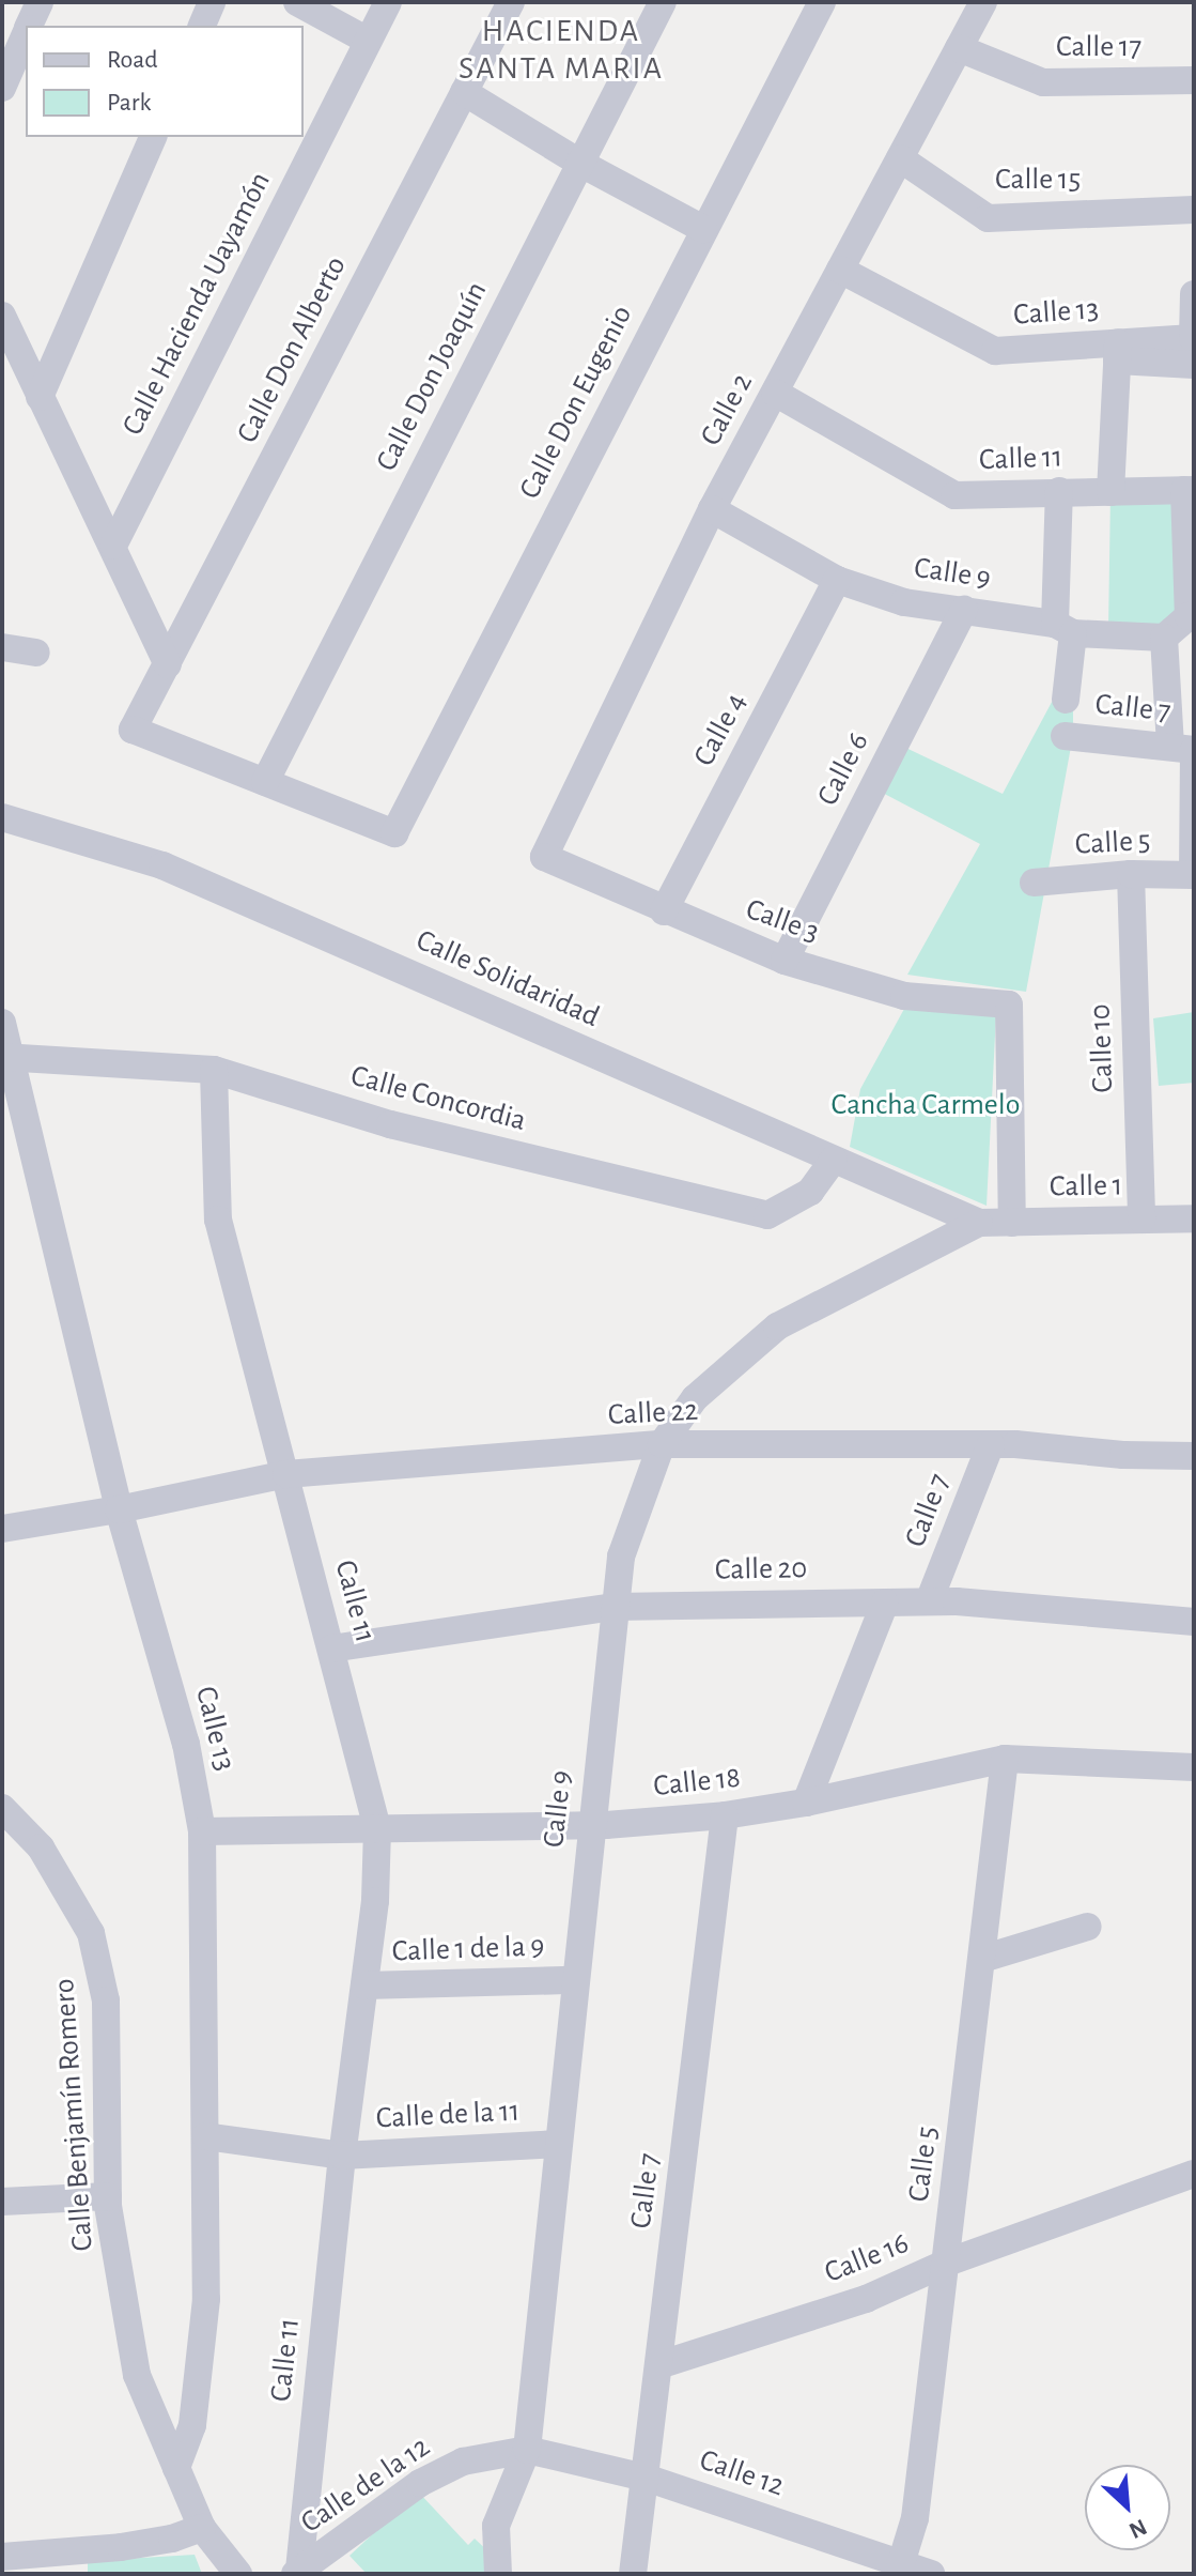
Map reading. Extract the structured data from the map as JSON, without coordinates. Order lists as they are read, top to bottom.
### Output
{
  "streets": {
    "street": [
      "Calle 17",
      "Calle 15",
      "Calle Hacienda Uayamón",
      "Calle 13",
      "Calle Don Alberto",
      "Calle Don Joaquín",
      "Calle Don Eugenio",
      "Calle 2",
      "Calle 11",
      "Calle 9",
      "Calle 7",
      "Calle 4",
      "Calle 6",
      "Calle 5",
      "Calle 3",
      "Calle Solidaridad",
      "Calle 10",
      "Calle Concordia",
      "Calle 1",
      "Calle 22",
      "Calle 20",
      "Calle 18",
      "Calle 1 de la 9",
      "Calle Benjamín Romero",
      "Calle de la 11",
      "Calle 16",
      "Calle 12",
      "Calle de la 12"
    ]
  },
  "crossings": [
    ["Calle 17", "Calle 2"],
    ["Calle 15", "Calle 2"],
    ["Calle 13", "Calle 2"],
    ["Calle 13", "Calle Concordia"],
    ["Calle 13", "Calle 22"],
    ["Calle 13", "Calle 18"],
    ["Calle 13", "Calle Benjamín Romero"],
    ["Calle Don Alberto", "Calle Don Joaquín"],
    ["Calle Don Alberto", "Calle Don Eugenio"],
    ["Calle Don Joaquín", "Calle Don Eugenio"],
    ["Calle 2", "Calle 11"],
    ["Calle 2", "Calle 9"],
    ["Calle 2", "Calle 3"],
    ["Calle 11", "Calle Concordia"],
    ["Calle 11", "Calle 22"],
    ["Calle 11", "Calle 20"],
    ["Calle 11", "Calle 18"],
    ["Calle 11", "Calle 1 de la 9"],
    ["Calle 11", "Calle de la 11"],
    ["Calle 11", "Calle de la 12"],
    ["Calle 9", "Calle 4"],
    ["Calle 9", "Calle 6"],
    ["Calle 9", "Calle Solidaridad"],
    ["Calle 9", "Calle 1"],
    ["Calle 9", "Calle 22"],
    ["Calle 9", "Calle 20"],
    ["Calle 9", "Calle 18"],
    ["Calle 9", "Calle 1 de la 9"],
    ["Calle 9", "Calle de la 11"],
    ["Calle 9", "Calle 12"],
    ["Calle 9", "Calle de la 12"],
    ["Calle 7", "Calle 22"],
    ["Calle 7", "Calle 20"],
    ["Calle 7", "Calle 18"],
    ["Calle 7", "Calle 16"],
    ["Calle 7", "Calle 12"],
    ["Calle 4", "Calle 3"],
    ["Calle 6", "Calle 3"],
    ["Calle 5", "Calle 10"],
    ["Calle 5", "Calle 18"],
    ["Calle 5", "Calle 16"],
    ["Calle 5", "Calle 12"],
    ["Calle 3", "Calle 1"],
    ["Calle Solidaridad", "Calle Concordia"],
    ["Calle Solidaridad", "Calle 1"],
    ["Calle 10", "Calle 1"],
    ["Calle 12", "Calle de la 12"]
  ],
  "districts": ["HACIENDA SANTA MARIA"],
  "parks": ["Cancha Carmelo"],
  "legend": ["Road", "Park"],
  "north": "bottom right"
}
